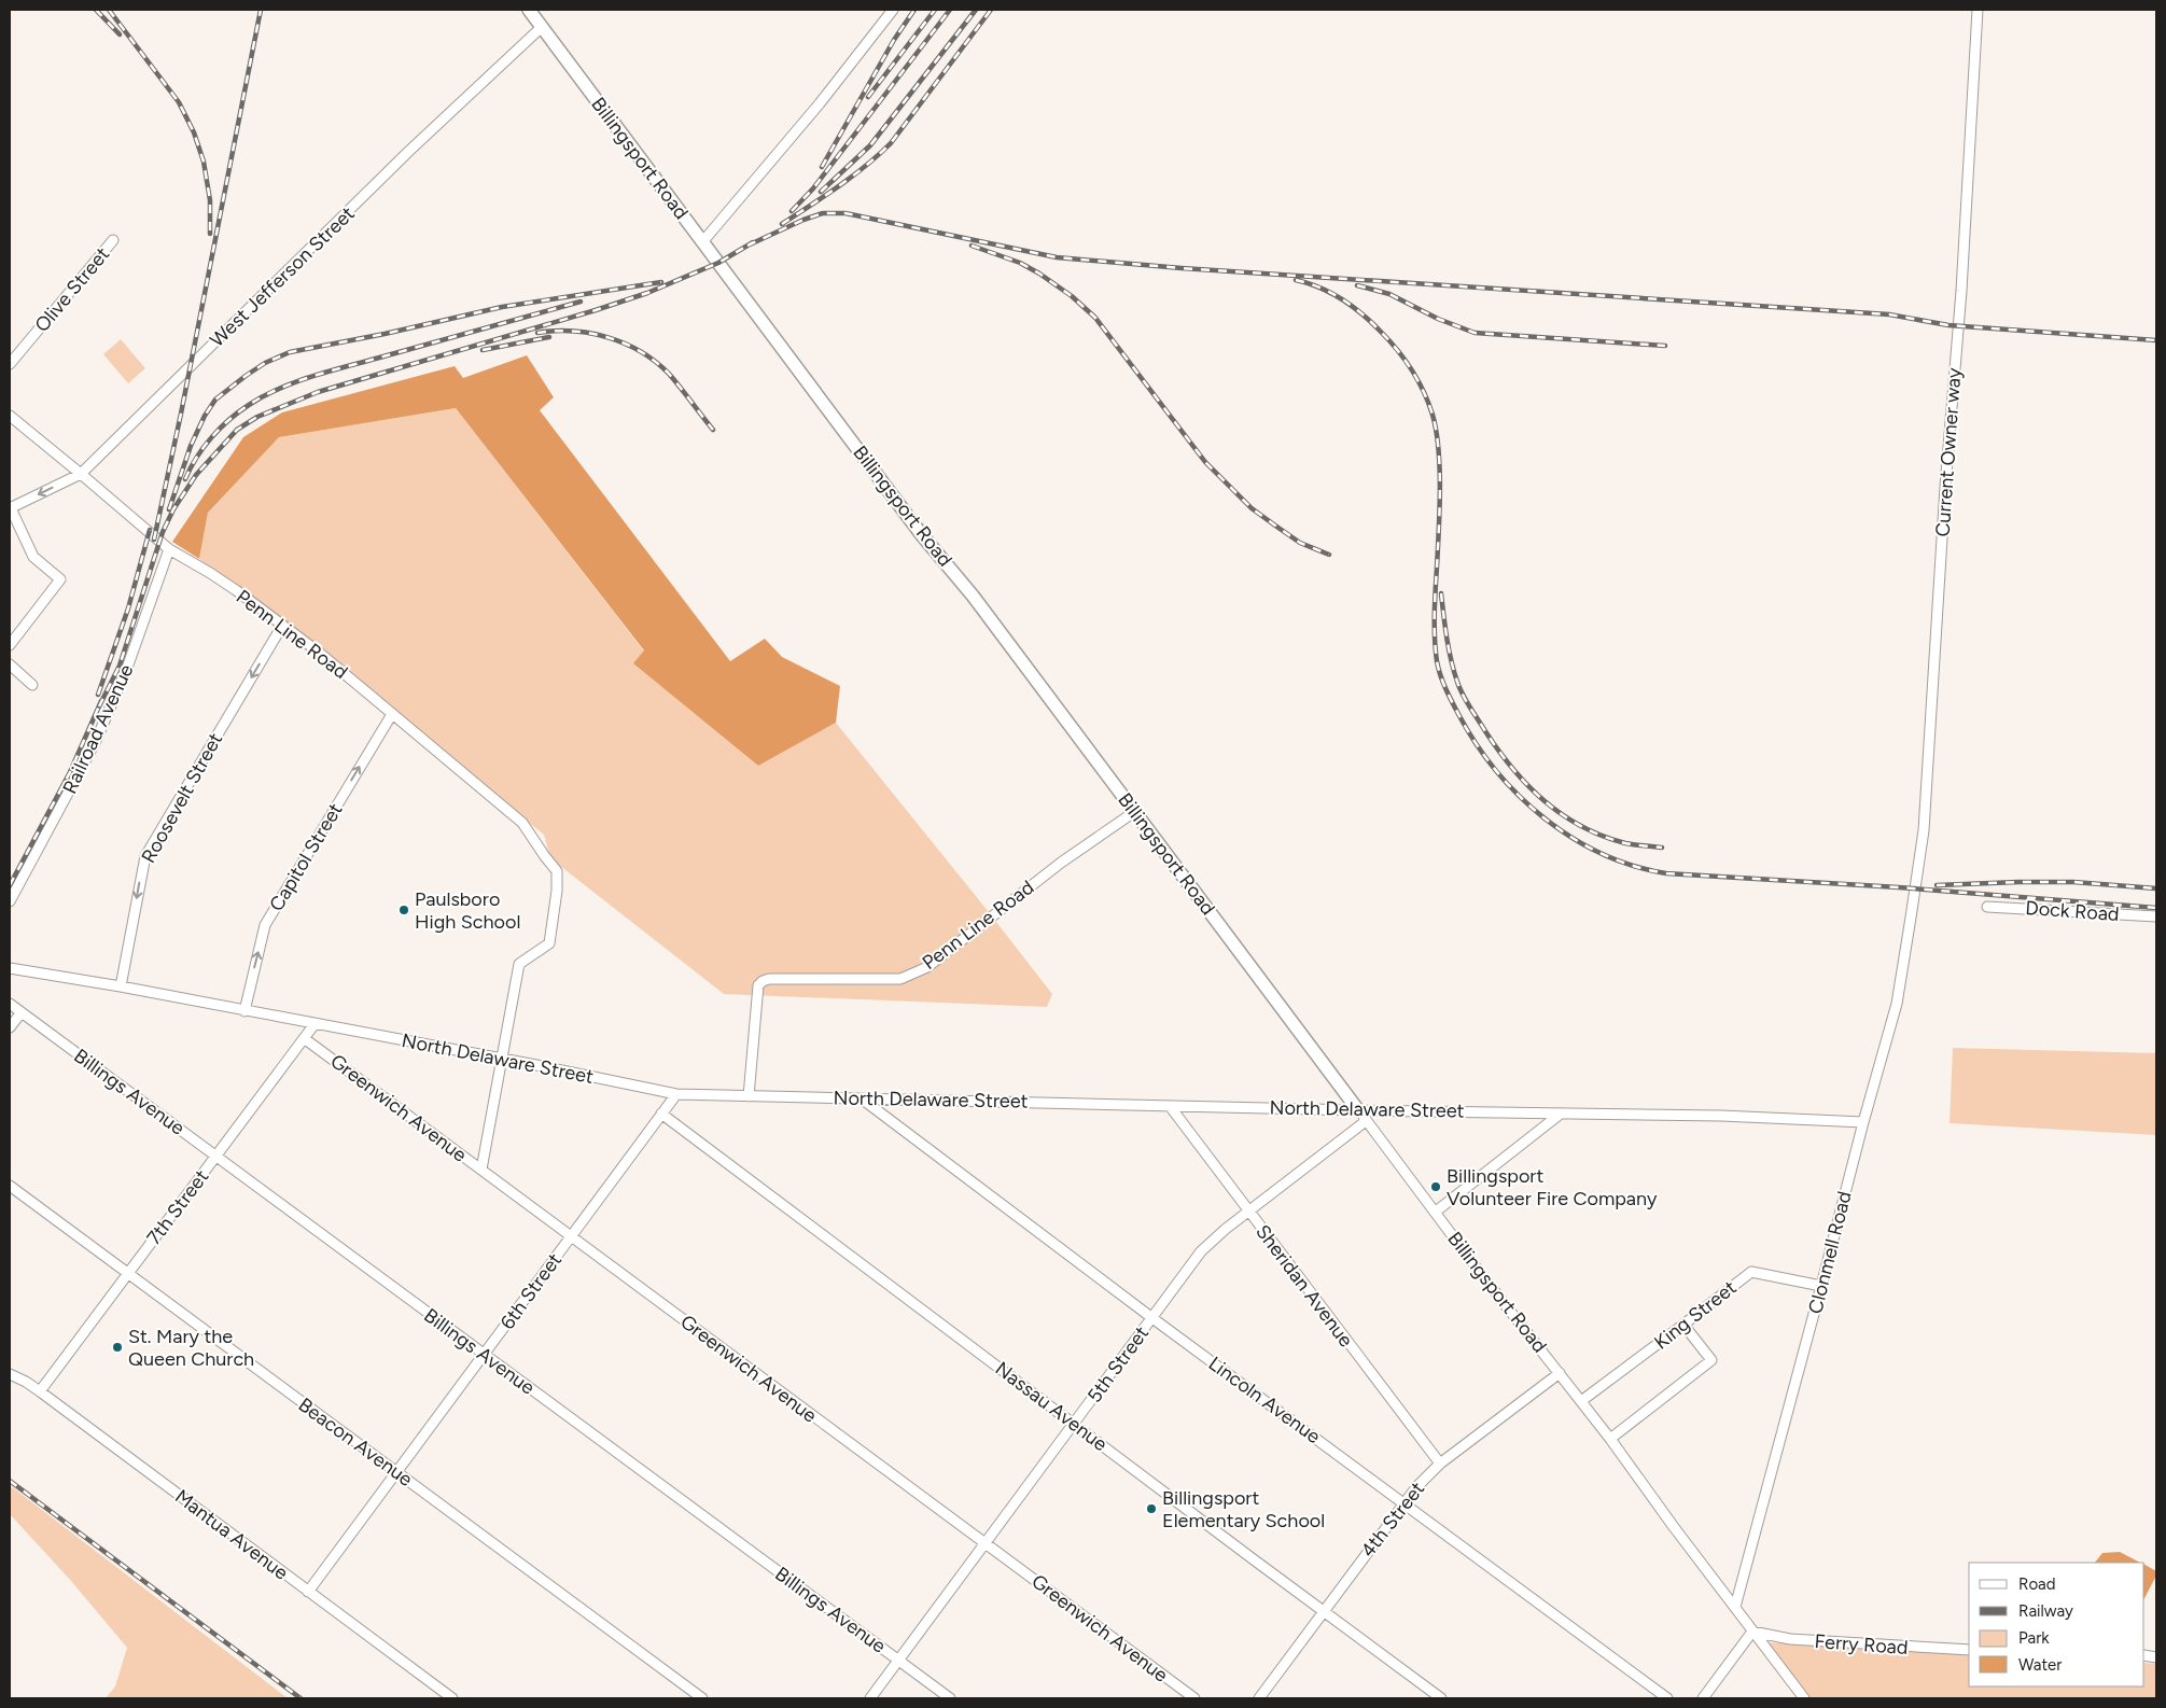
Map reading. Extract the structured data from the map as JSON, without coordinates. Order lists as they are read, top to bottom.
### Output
{
  "streets": {
    "street": [
      "Billingsport Road",
      "West Jefferson Street",
      "Olive Street",
      "Current Owner way",
      "Penn Line Road",
      "Railroad Avenue",
      "Roosevelt Street",
      "Capitol Street",
      "Dock Road",
      "North Delaware Street",
      "Billings Avenue",
      "Greenwich Avenue",
      "7th Street",
      "Clonmell Road",
      "Sheridan Avenue",
      "6th Street",
      "King Street",
      "5th Street",
      "Lincoln Avenue",
      "Nassau Avenue",
      "Beacon Avenue",
      "4th Street",
      "Mantua Avenue",
      "Ferry Road"
    ]
  },
  "crossings": [
    ["Billingsport Road", "West Jefferson Street"],
    ["Billingsport Road", "Penn Line Road"],
    ["Billingsport Road", "North Delaware Street"],
    ["Billingsport Road", "Clonmell Road"],
    ["Billingsport Road", "King Street"],
    ["Billingsport Road", "5th Street"],
    ["Billingsport Road", "4th Street"],
    ["Billingsport Road", "Ferry Road"],
    ["West Jefferson Street", "Penn Line Road"],
    ["Current Owner way", "Clonmell Road"],
    ["Penn Line Road", "Railroad Avenue"],
    ["Penn Line Road", "Roosevelt Street"],
    ["Penn Line Road", "Capitol Street"],
    ["Penn Line Road", "North Delaware Street"],
    ["Roosevelt Street", "North Delaware Street"],
    ["Capitol Street", "North Delaware Street"],
    ["North Delaware Street", "7th Street"],
    ["North Delaware Street", "Clonmell Road"],
    ["North Delaware Street", "Sheridan Avenue"],
    ["North Delaware Street", "6th Street"],
    ["North Delaware Street", "Lincoln Avenue"],
    ["Billings Avenue", "7th Street"],
    ["Billings Avenue", "6th Street"],
    ["Billings Avenue", "5th Street"],
    ["Greenwich Avenue", "7th Street"],
    ["Greenwich Avenue", "6th Street"],
    ["Greenwich Avenue", "5th Street"],
    ["7th Street", "Beacon Avenue"],
    ["7th Street", "Mantua Avenue"],
    ["Clonmell Road", "King Street"],
    ["Sheridan Avenue", "5th Street"],
    ["Sheridan Avenue", "4th Street"],
    ["6th Street", "Nassau Avenue"],
    ["6th Street", "Beacon Avenue"],
    ["6th Street", "Mantua Avenue"],
    ["5th Street", "Lincoln Avenue"],
    ["5th Street", "Nassau Avenue"],
    ["Lincoln Avenue", "4th Street"],
    ["Nassau Avenue", "4th Street"]
  ],
  "one_way": ["Roosevelt Street", "Capitol Street"],
  "places": [
    "Paulsboro High School",
    "Billingsport Volunteer Fire Company",
    "St. Mary the Queen Church",
    "Billingsport Elementary School"
  ],
  "legend": [
    "Road",
    "Railway",
    "Park",
    "Water"
  ]
}
